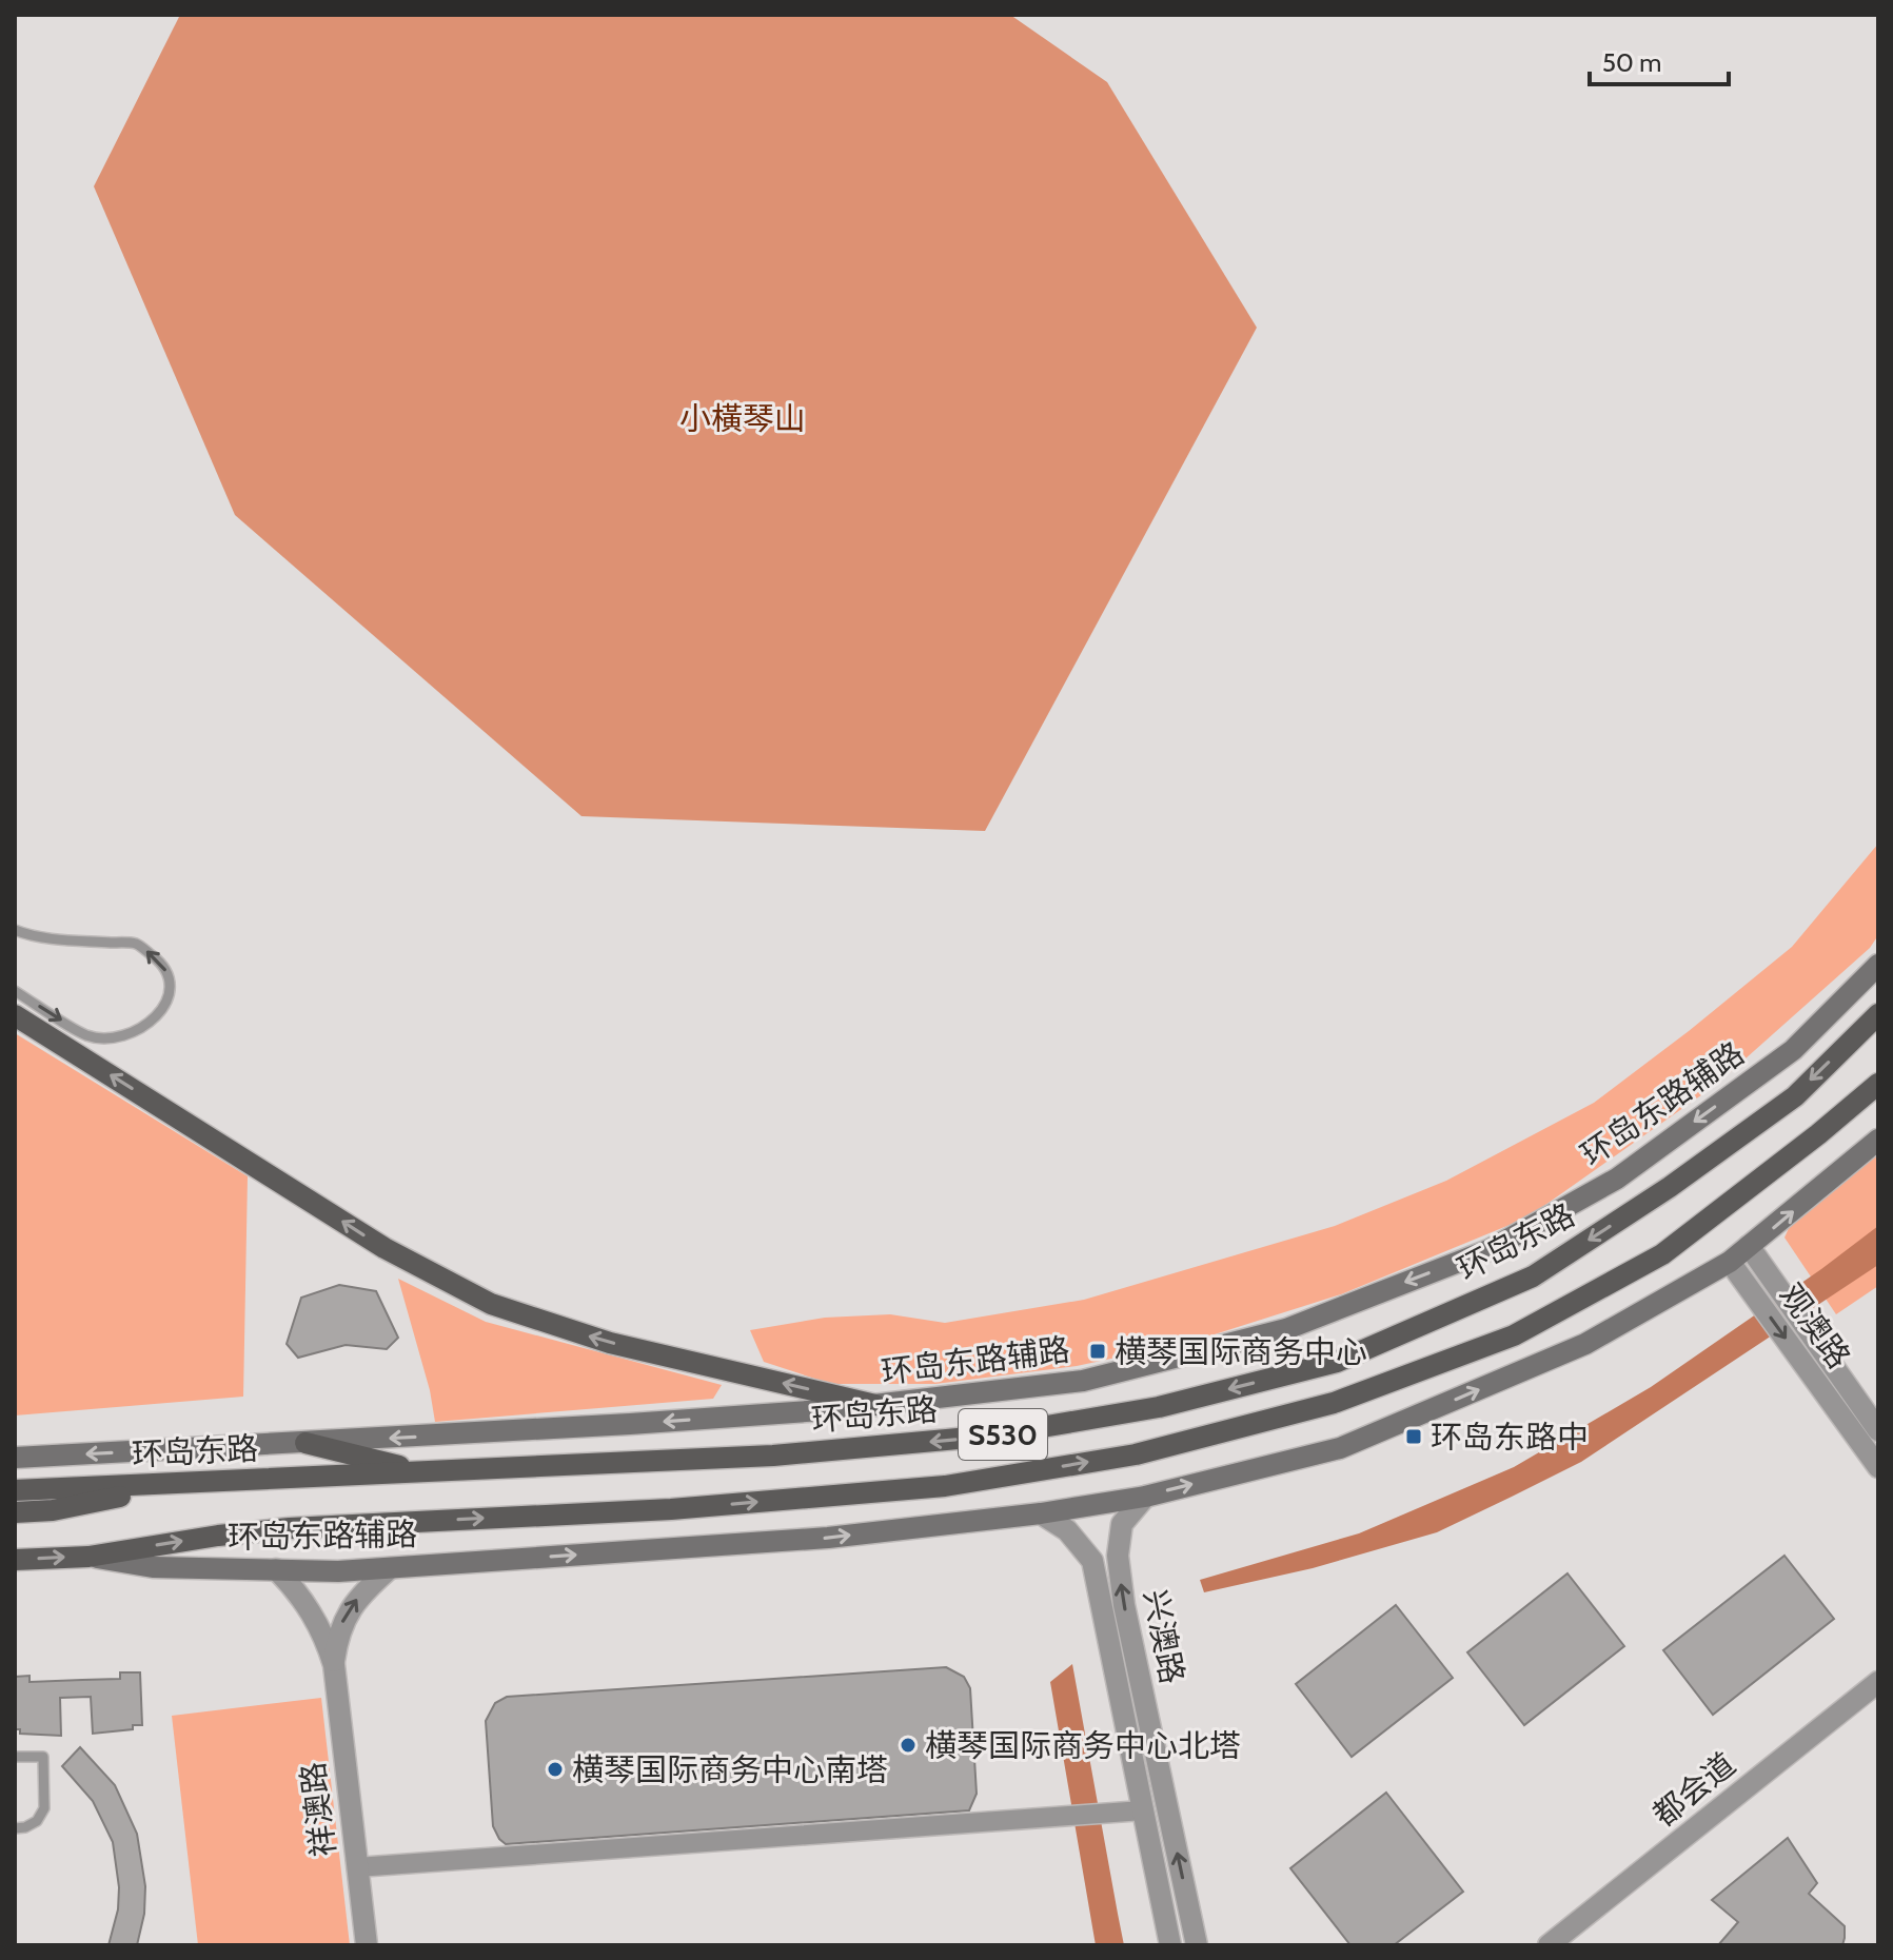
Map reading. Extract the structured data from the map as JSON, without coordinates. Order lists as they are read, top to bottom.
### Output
{
  "streets": {
    "main road": ["环岛东路辅路", "环岛东路", "S530"],
    "street": [
      "观澳路",
      "兴澳路",
      "都会道",
      "祥澳路"
    ]
  },
  "crossings": [
    ["环岛东路辅路", "观澳路"],
    ["环岛东路辅路", "S530"],
    ["环岛东路辅路", "兴澳路"],
    ["环岛东路辅路", "祥澳路"]
  ],
  "parks": ["小橫琴山"],
  "places": {
    "transit": ["横琴国际商务中心", "环岛东路中"],
    "other": ["横琴国际商务中心北塔", "横琴国际商务中心南塔"]
  },
  "scale_bar": "50 m"
}
